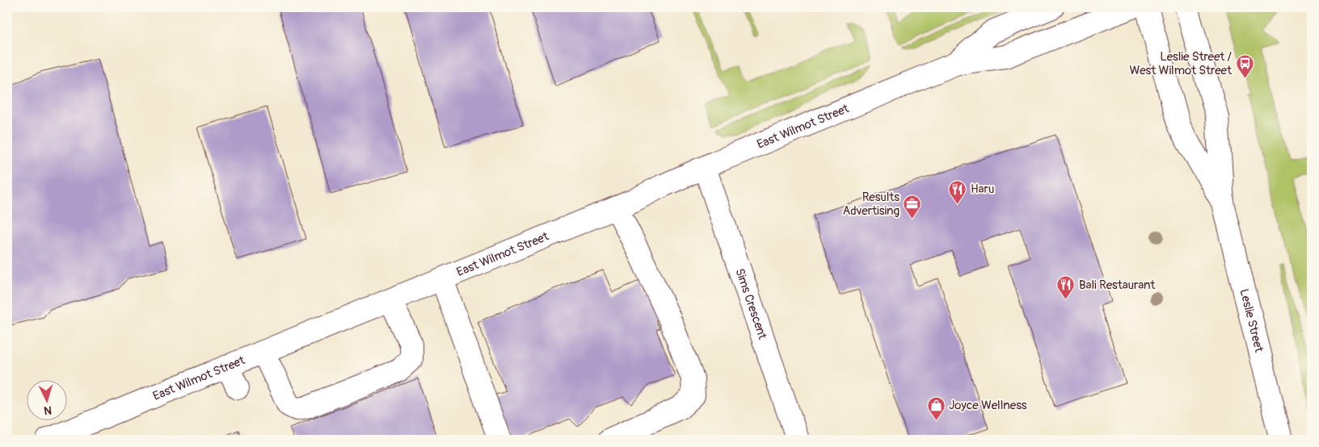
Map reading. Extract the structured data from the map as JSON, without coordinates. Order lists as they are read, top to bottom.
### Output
{
  "streets": {
    "street": ["East Wilmot Street", "Sims Crescent", "Leslie Street"]
  },
  "crossings": [
    ["East Wilmot Street", "Sims Crescent"]
  ],
  "places": {
    "bus stop": ["Leslie Street / West Wilmot Street"],
    "restaurant": ["Haru", "Bali Restaurant"],
    "office": ["Results Advertising"],
    "shop": ["Joyce Wellness"]
  },
  "north": "bottom"
}
